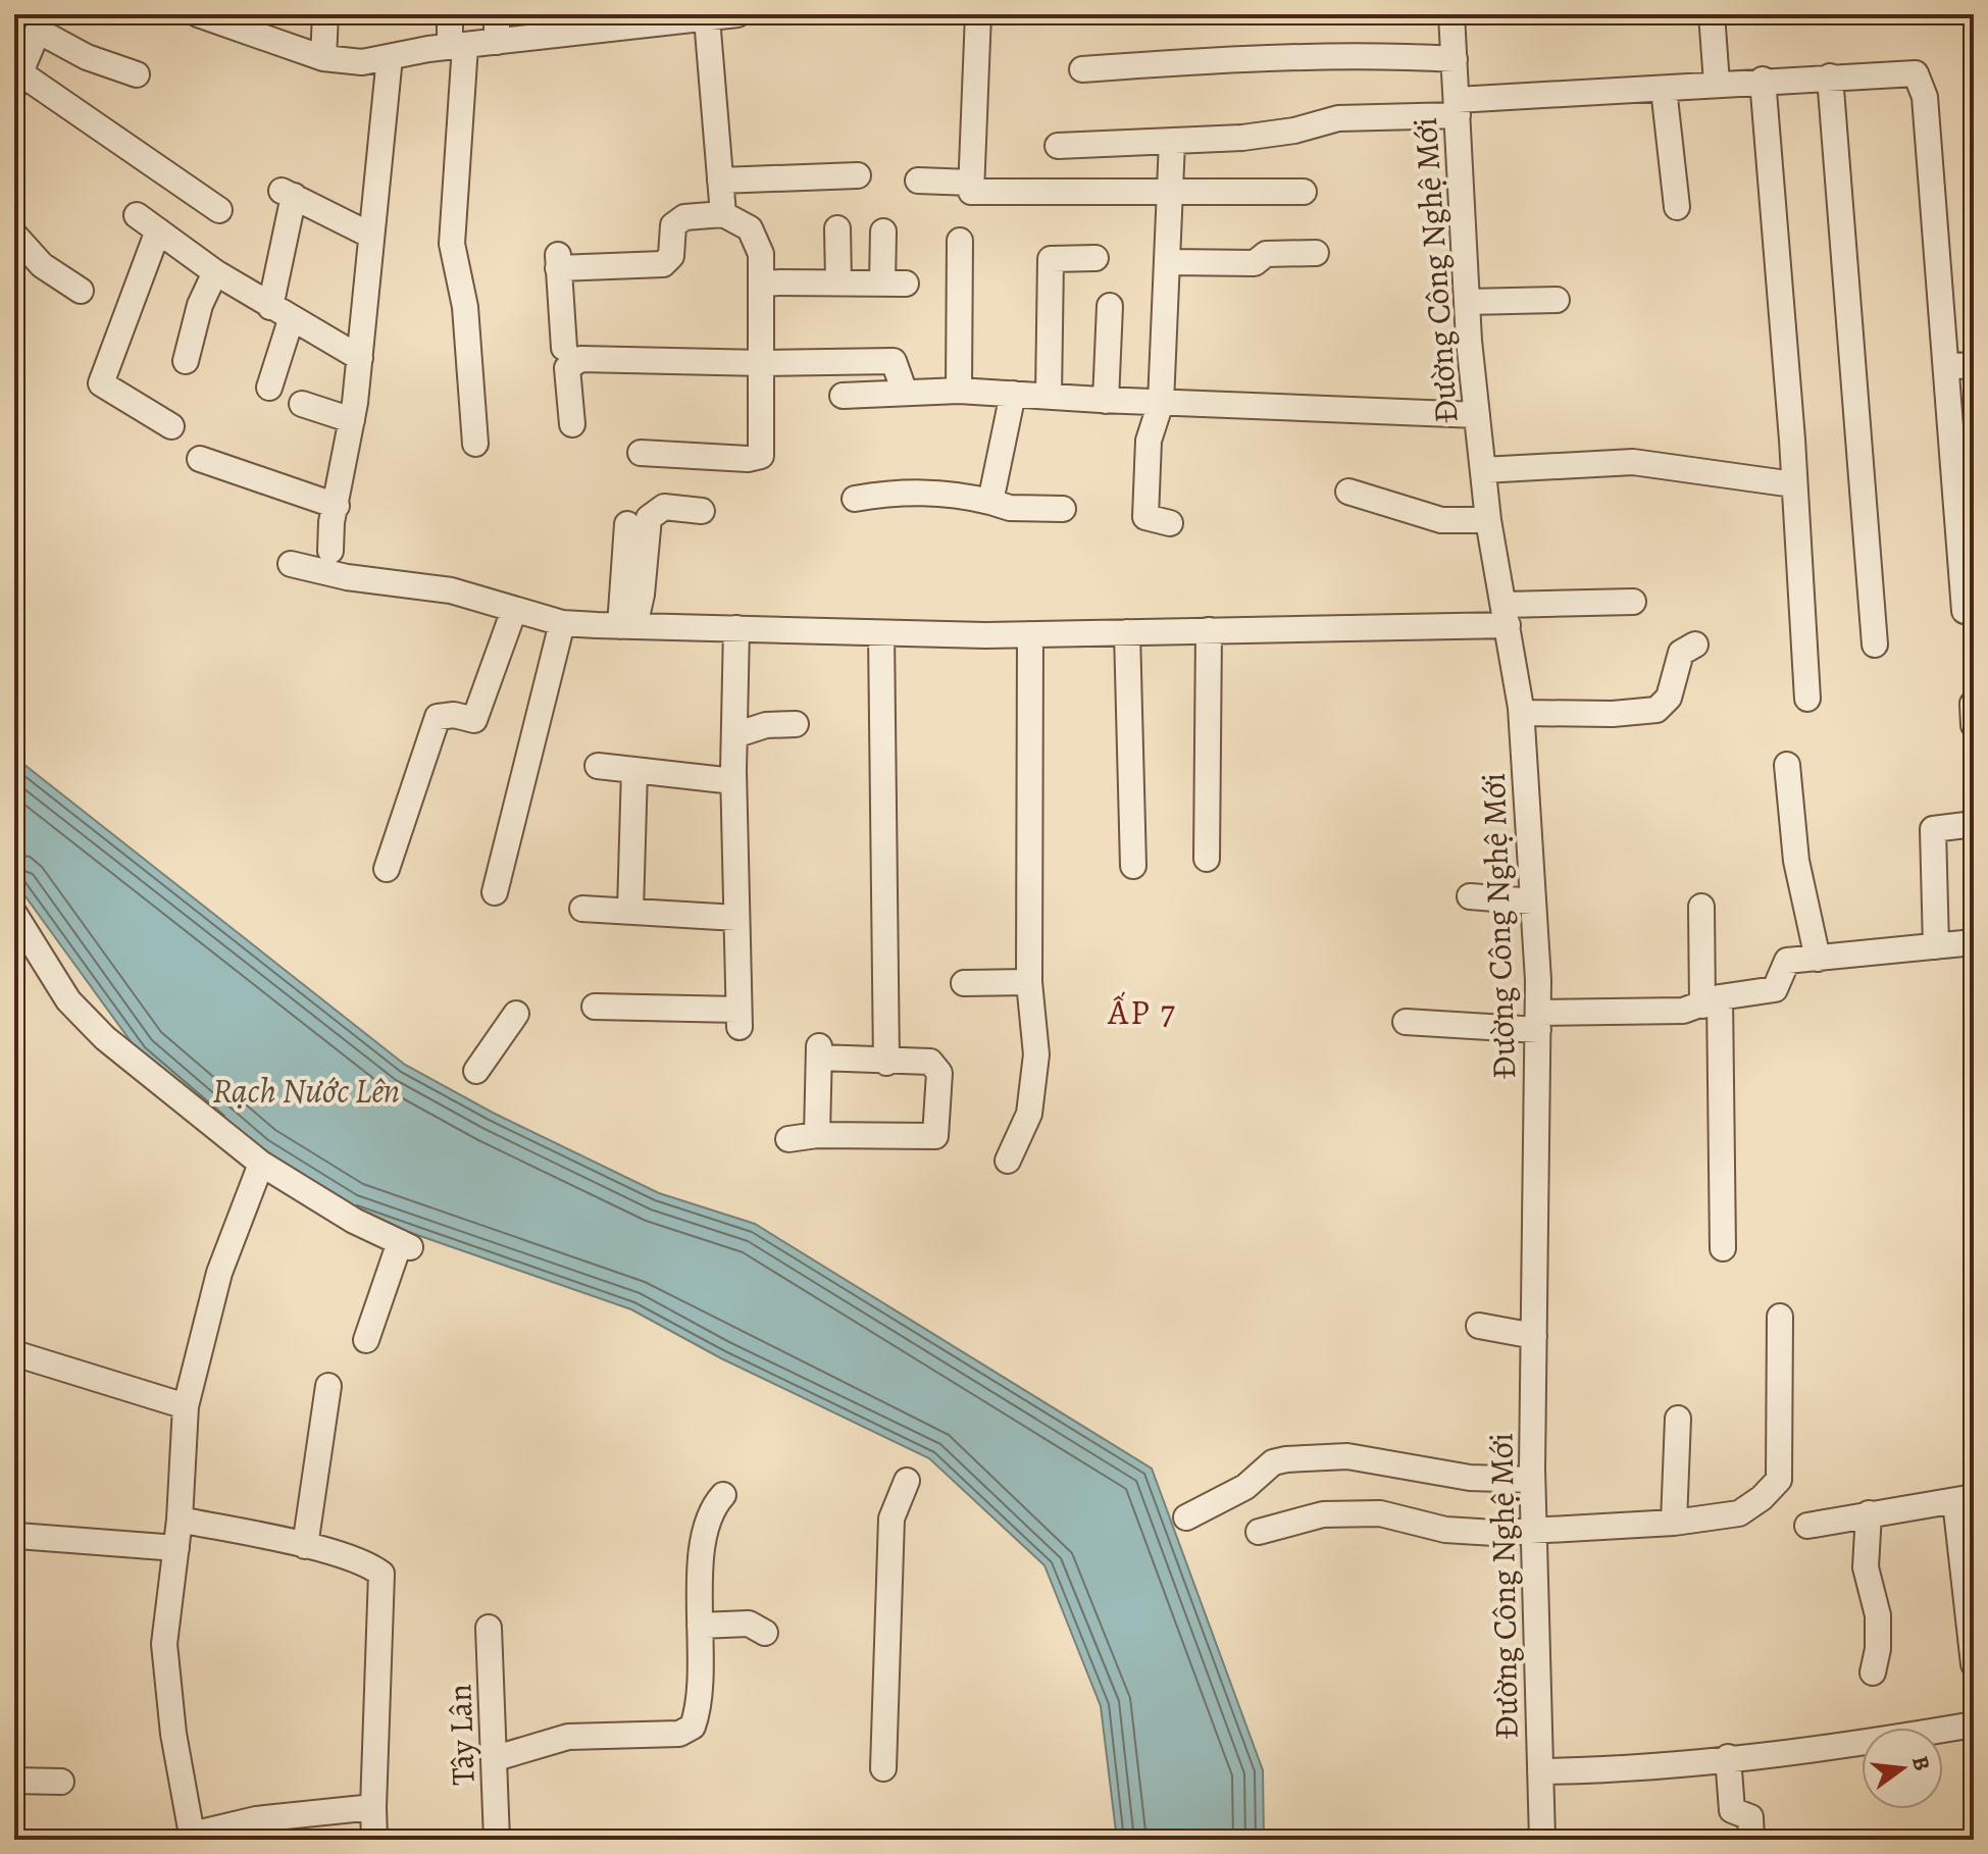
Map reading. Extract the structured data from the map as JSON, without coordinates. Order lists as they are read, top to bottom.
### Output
{
  "streets": {
    "street": ["Đường Công Nghệ Mới", "Tây Lân"]
  },
  "districts": ["ẤP 7"],
  "water": ["Rạch Nước Lên"],
  "north": "right"
}
